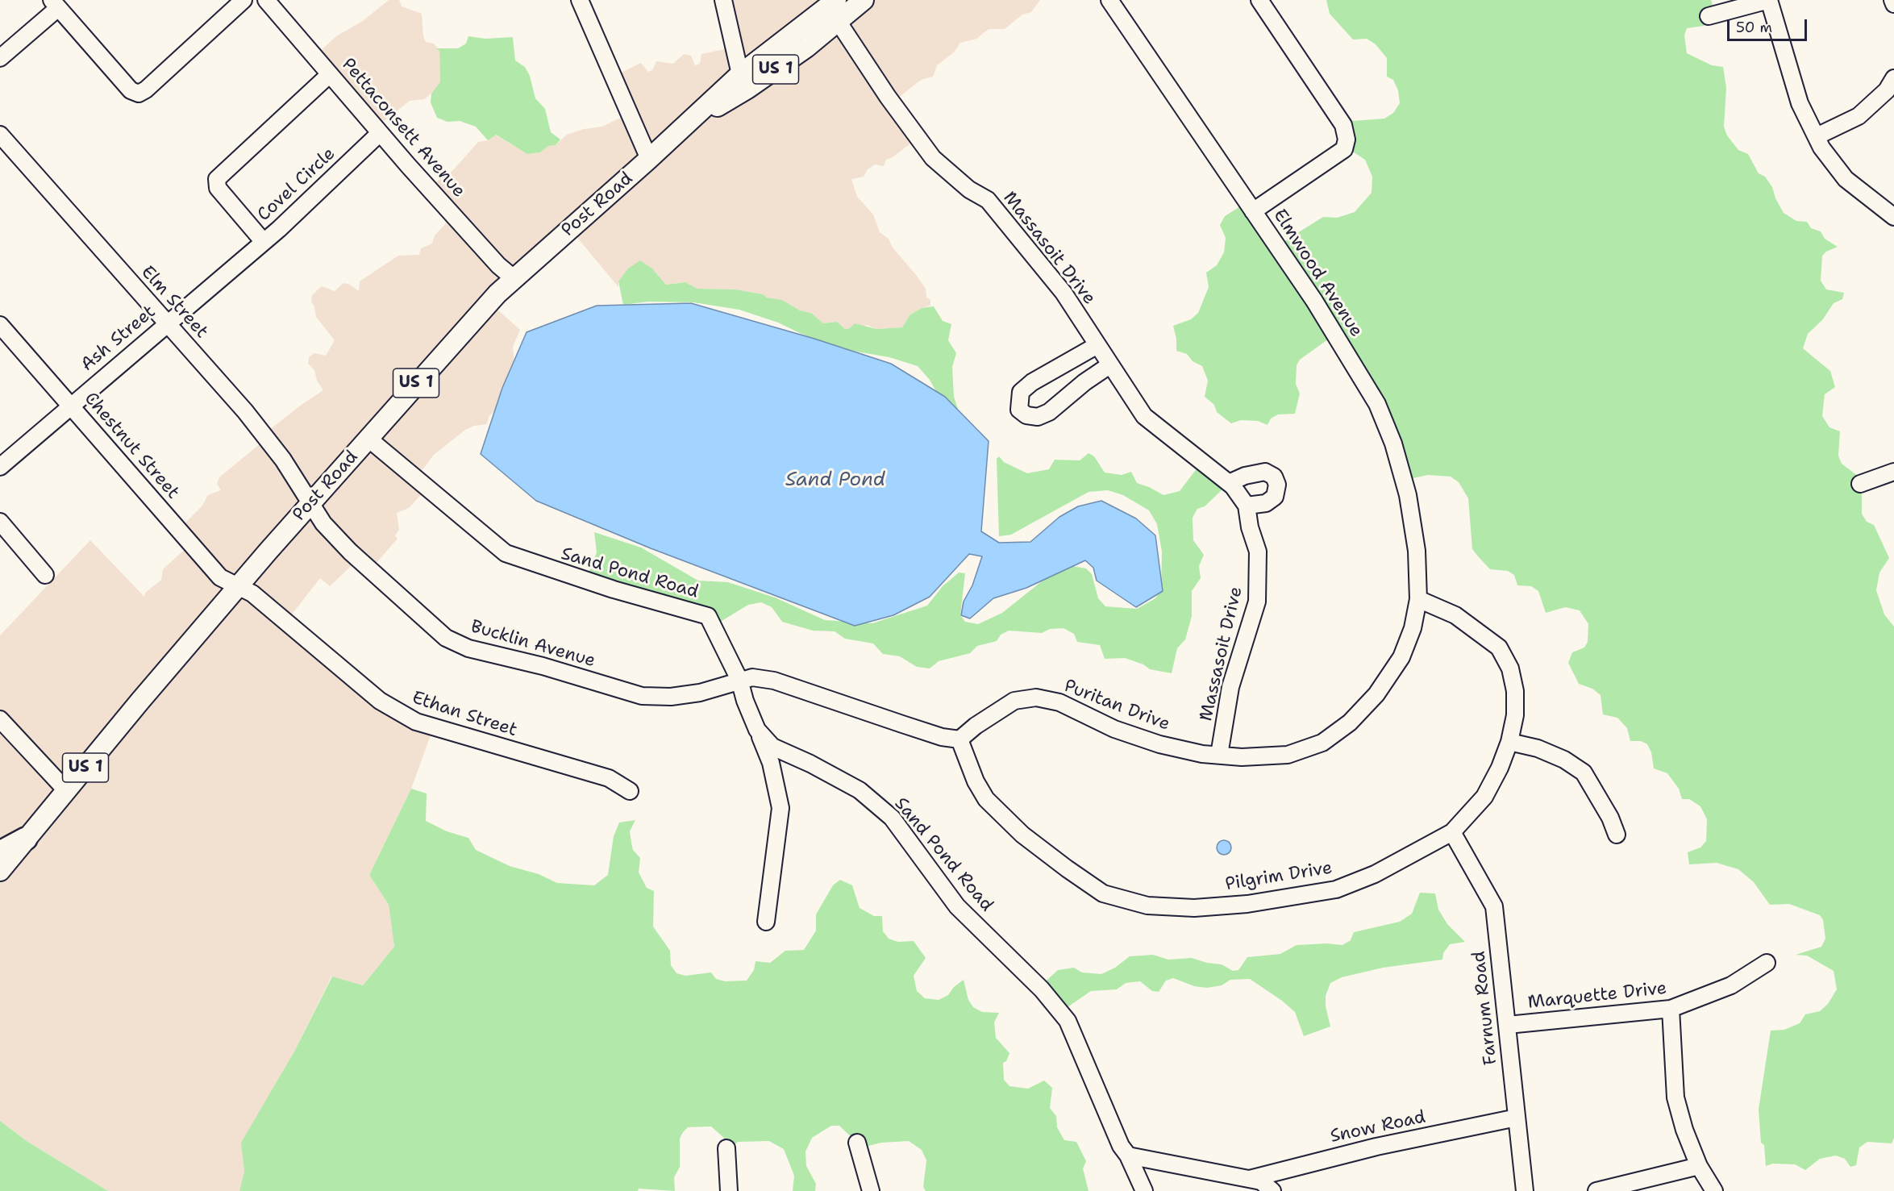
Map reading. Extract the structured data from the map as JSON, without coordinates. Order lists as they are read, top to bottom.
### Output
{
  "streets": {
    "main road": ["US 1", "Post Road"],
    "street": [
      "Pettaconsett Avenue",
      "Covel Circle",
      "Massasoit Drive",
      "Elmwood Avenue",
      "Elm Street",
      "Ash Street",
      "Chestnut Street",
      "Sand Pond Road",
      "Bucklin Avenue",
      "Puritan Drive",
      "Ethan Street",
      "Pilgrim Drive",
      "Marquette Drive",
      "Farnum Road",
      "Snow Road"
    ]
  },
  "crossings": [
    ["Pettaconsett Avenue", "Covel Circle"],
    ["Pettaconsett Avenue", "Post Road"],
    ["Covel Circle", "Ash Street"],
    ["Post Road", "Massasoit Drive"],
    ["Post Road", "Elm Street"],
    ["Post Road", "Chestnut Street"],
    ["Post Road", "Sand Pond Road"],
    ["Post Road", "Bucklin Avenue"],
    ["Post Road", "Ethan Street"],
    ["Massasoit Drive", "Puritan Drive"],
    ["Elmwood Avenue", "Puritan Drive"],
    ["Elmwood Avenue", "Pilgrim Drive"],
    ["Elm Street", "Ash Street"],
    ["Elm Street", "Bucklin Avenue"],
    ["Ash Street", "Chestnut Street"],
    ["Chestnut Street", "Ethan Street"],
    ["Sand Pond Road", "Bucklin Avenue"],
    ["Puritan Drive", "Pilgrim Drive"],
    ["Pilgrim Drive", "Farnum Road"],
    ["Marquette Drive", "Farnum Road"],
    ["Farnum Road", "Snow Road"]
  ],
  "water": ["Sand Pond"],
  "scale_bar": "50 m"
}
